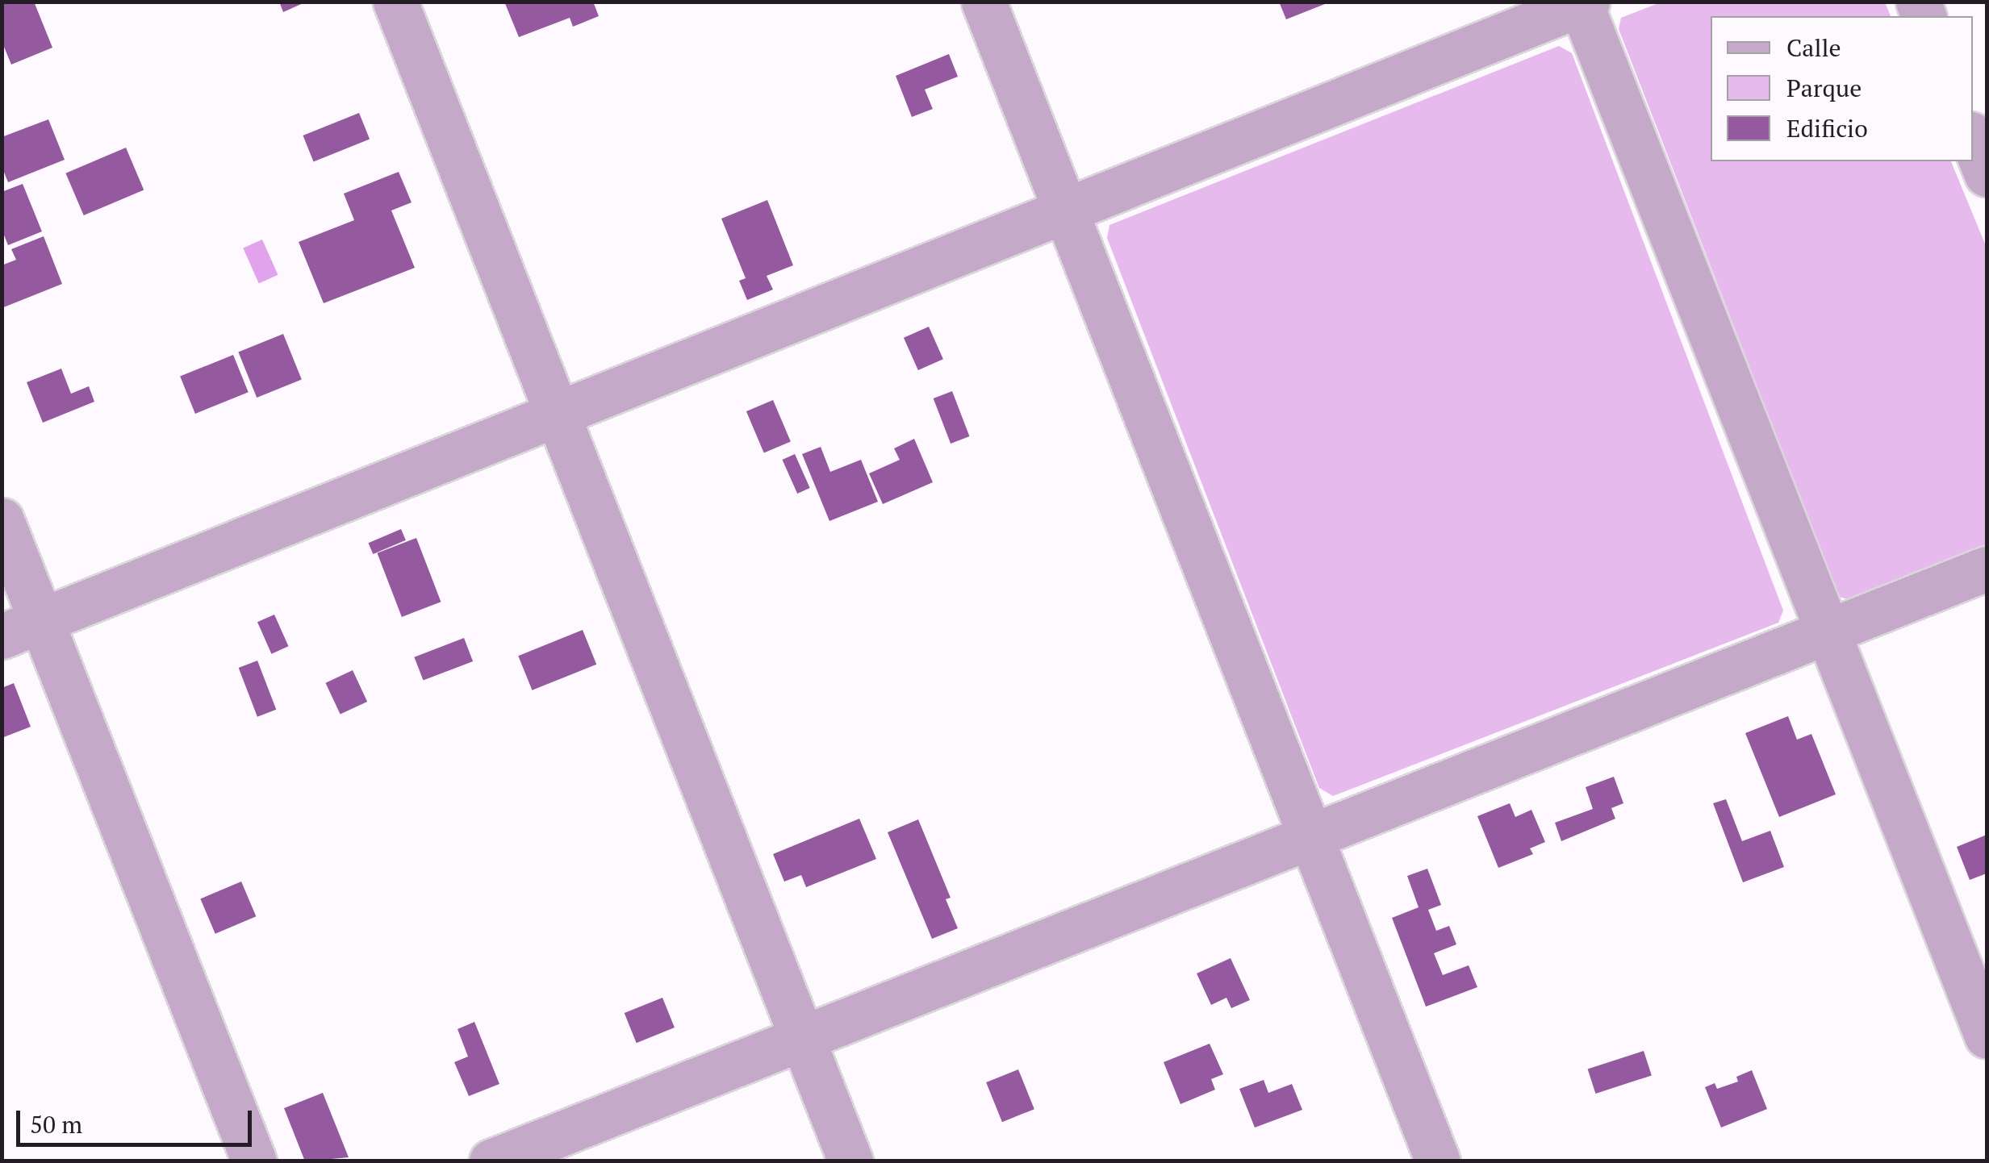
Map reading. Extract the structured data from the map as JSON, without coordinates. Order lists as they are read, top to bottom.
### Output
{
  "legend": ["Calle", "Parque", "Edificio"],
  "scale_bar": "50 m"
}
